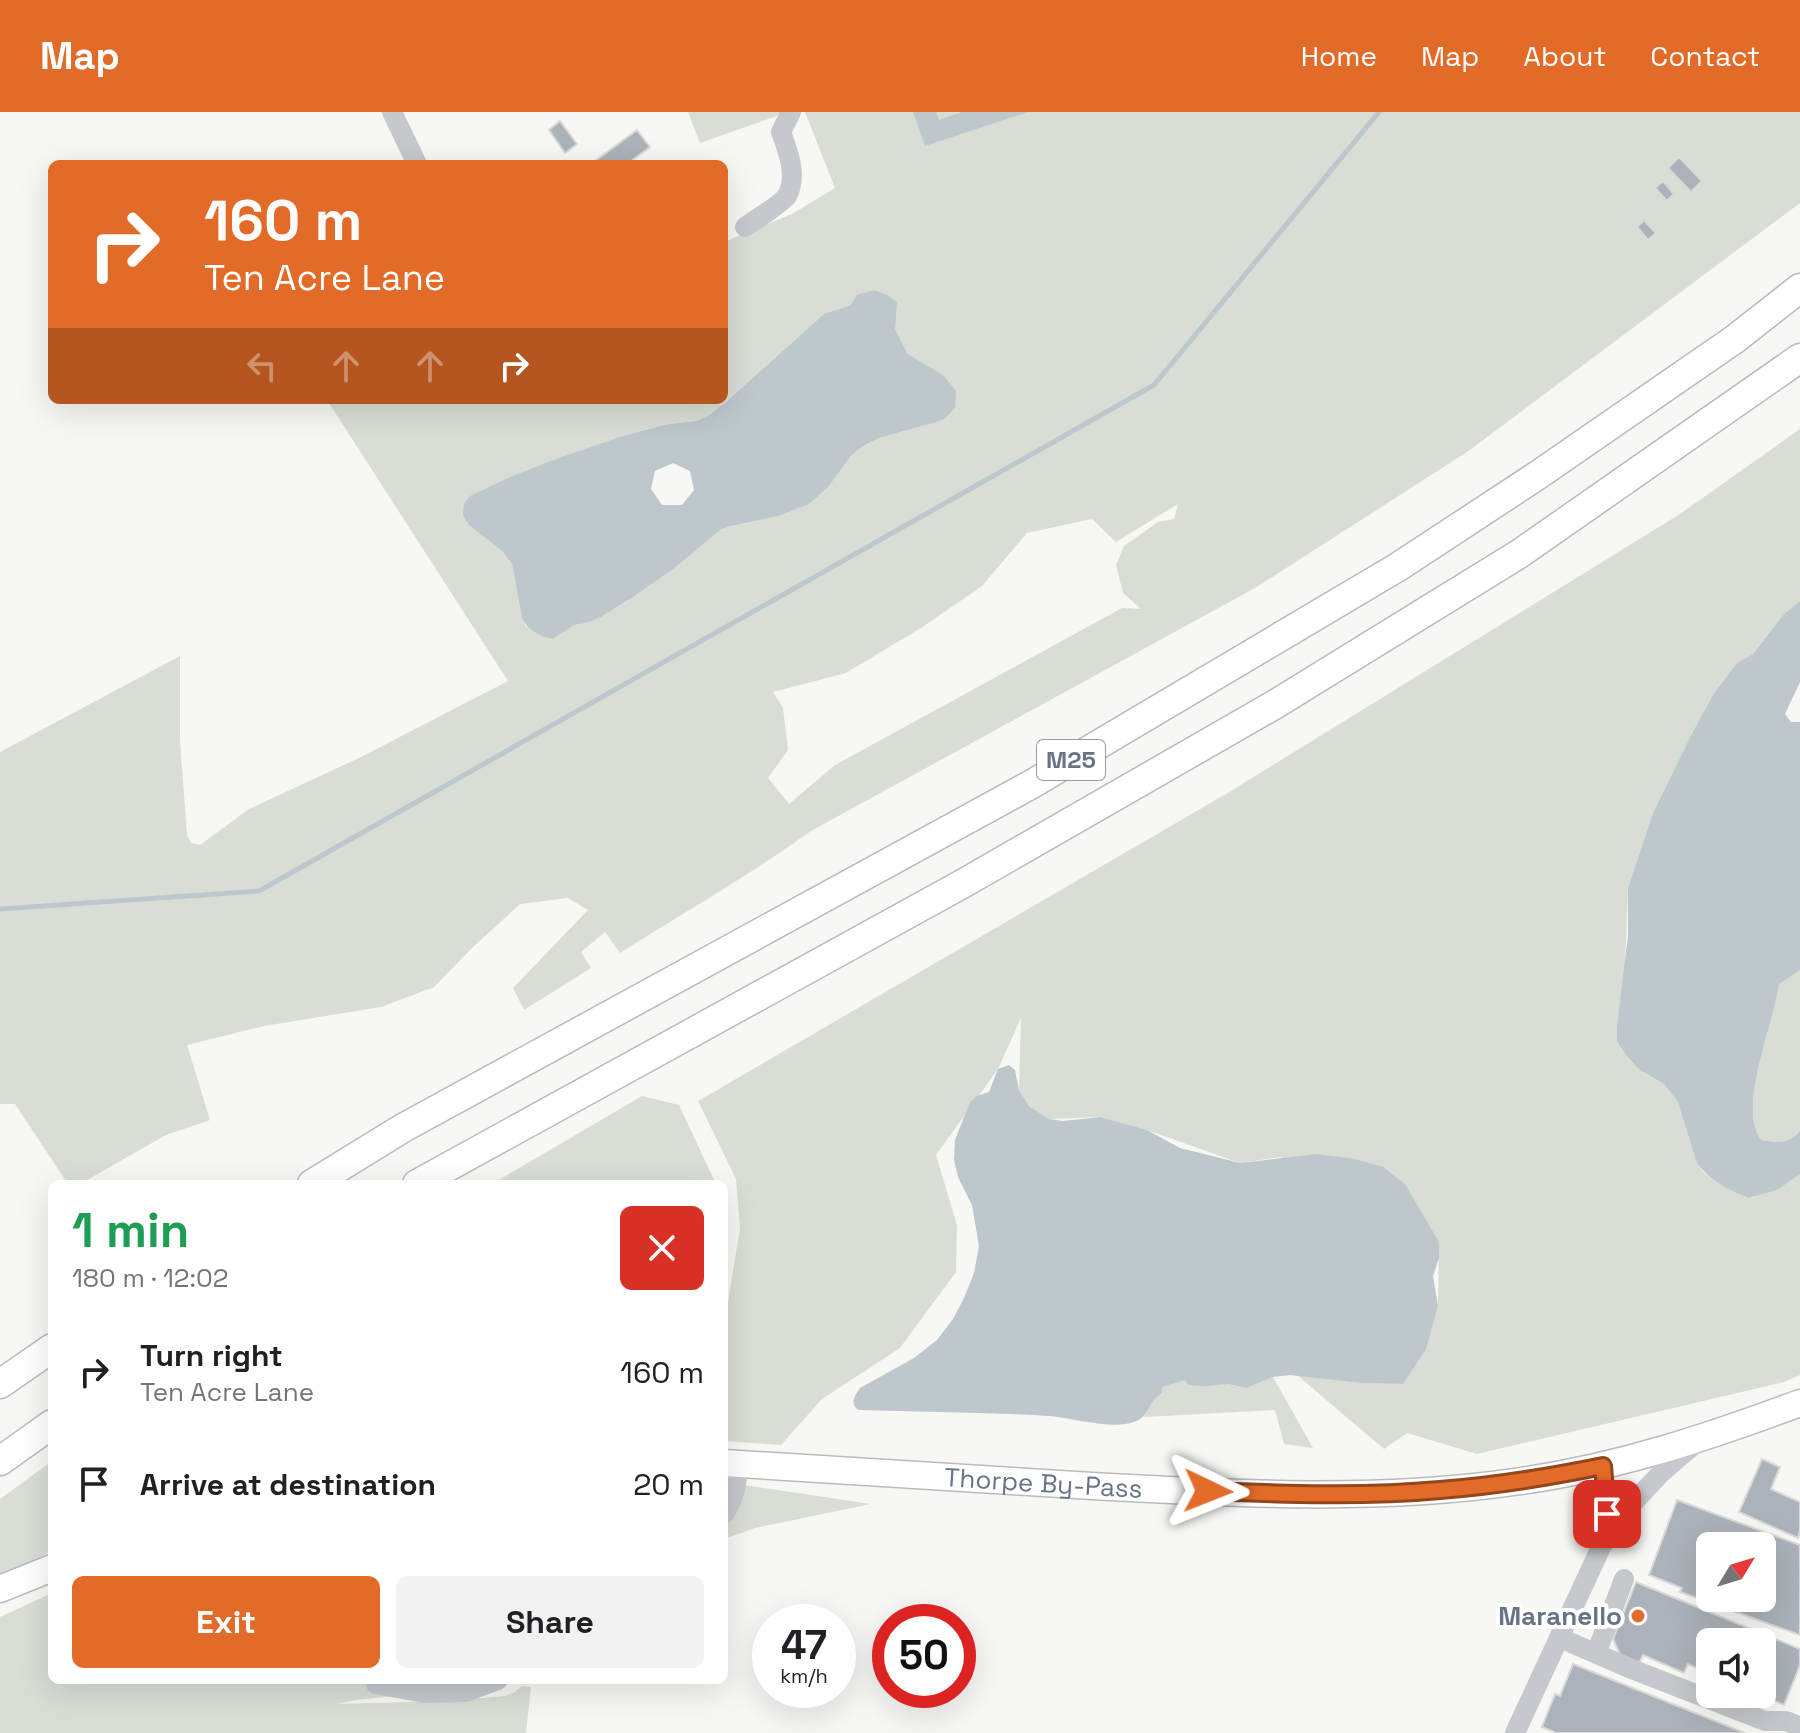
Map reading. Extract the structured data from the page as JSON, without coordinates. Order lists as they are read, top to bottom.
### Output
{
  "streets": {
    "highway": ["M25"],
    "main road": ["Thorpe By-Pass"]
  },
  "places": ["Maranello"],
  "north": "top right",
  "page": {
    "header": "Map",
    "nav": [
      "Home",
      "Map",
      "About",
      "Contact"
    ],
    "turn": ["160 m", "Ten Acre Lane"],
    "heading": ["1 min", "180 m · 12:02"],
    "list": [
      {
        "name": "Turn right",
        "note": "Ten Acre Lane",
        "value": "160 m"
      },
      {
        "name": "Arrive at destination",
        "value": "20 m"
      }
    ],
    "buttons": ["Exit", "Share"],
    "speed": "47 km/h",
    "limit": "50"
  }
}
